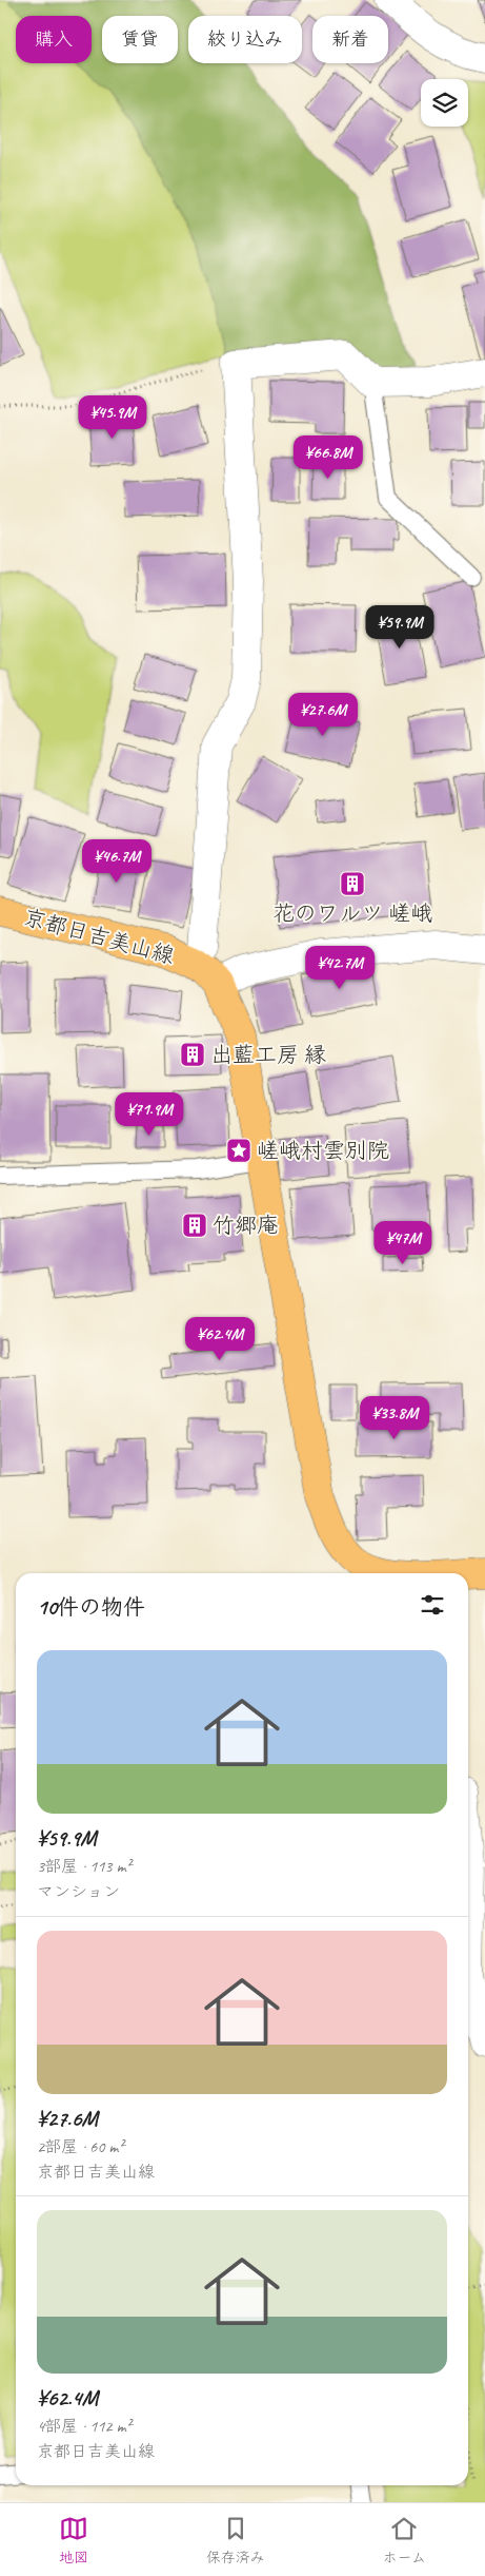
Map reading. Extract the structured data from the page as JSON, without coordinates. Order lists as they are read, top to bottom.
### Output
{
  "streets": {
    "main road": ["京都日吉美山線"]
  },
  "places": {
    "building": ["花のワルツ 嵯峨", "出藍工房 縁", "竹郷庵"],
    "place": ["嵯峨村雲別院"]
  },
  "page": {
    "chip": [
      "購入",
      "賃貸",
      "絞り込み",
      "新着"
    ],
    "price": [
      "¥45.9M",
      "¥66.8M",
      "¥59.9M",
      "¥27.6M",
      "¥46.7M",
      "¥42.7M",
      "¥71.9M",
      "¥47M",
      "¥62.4M",
      "¥33.8M"
    ],
    "heading": "10件の物件",
    "list": [
      {
        "name": "¥59.9M",
        "note": "3部屋 · 113 m² · マンション"
      },
      {
        "name": "¥27.6M",
        "note": "2部屋 · 60 m² · 京都日吉美山線"
      },
      {
        "name": "¥62.4M",
        "note": "4部屋 · 112 m² · 京都日吉美山線"
      }
    ],
    "tabs": ["地図", "保存済み", "ホーム"]
  }
}
